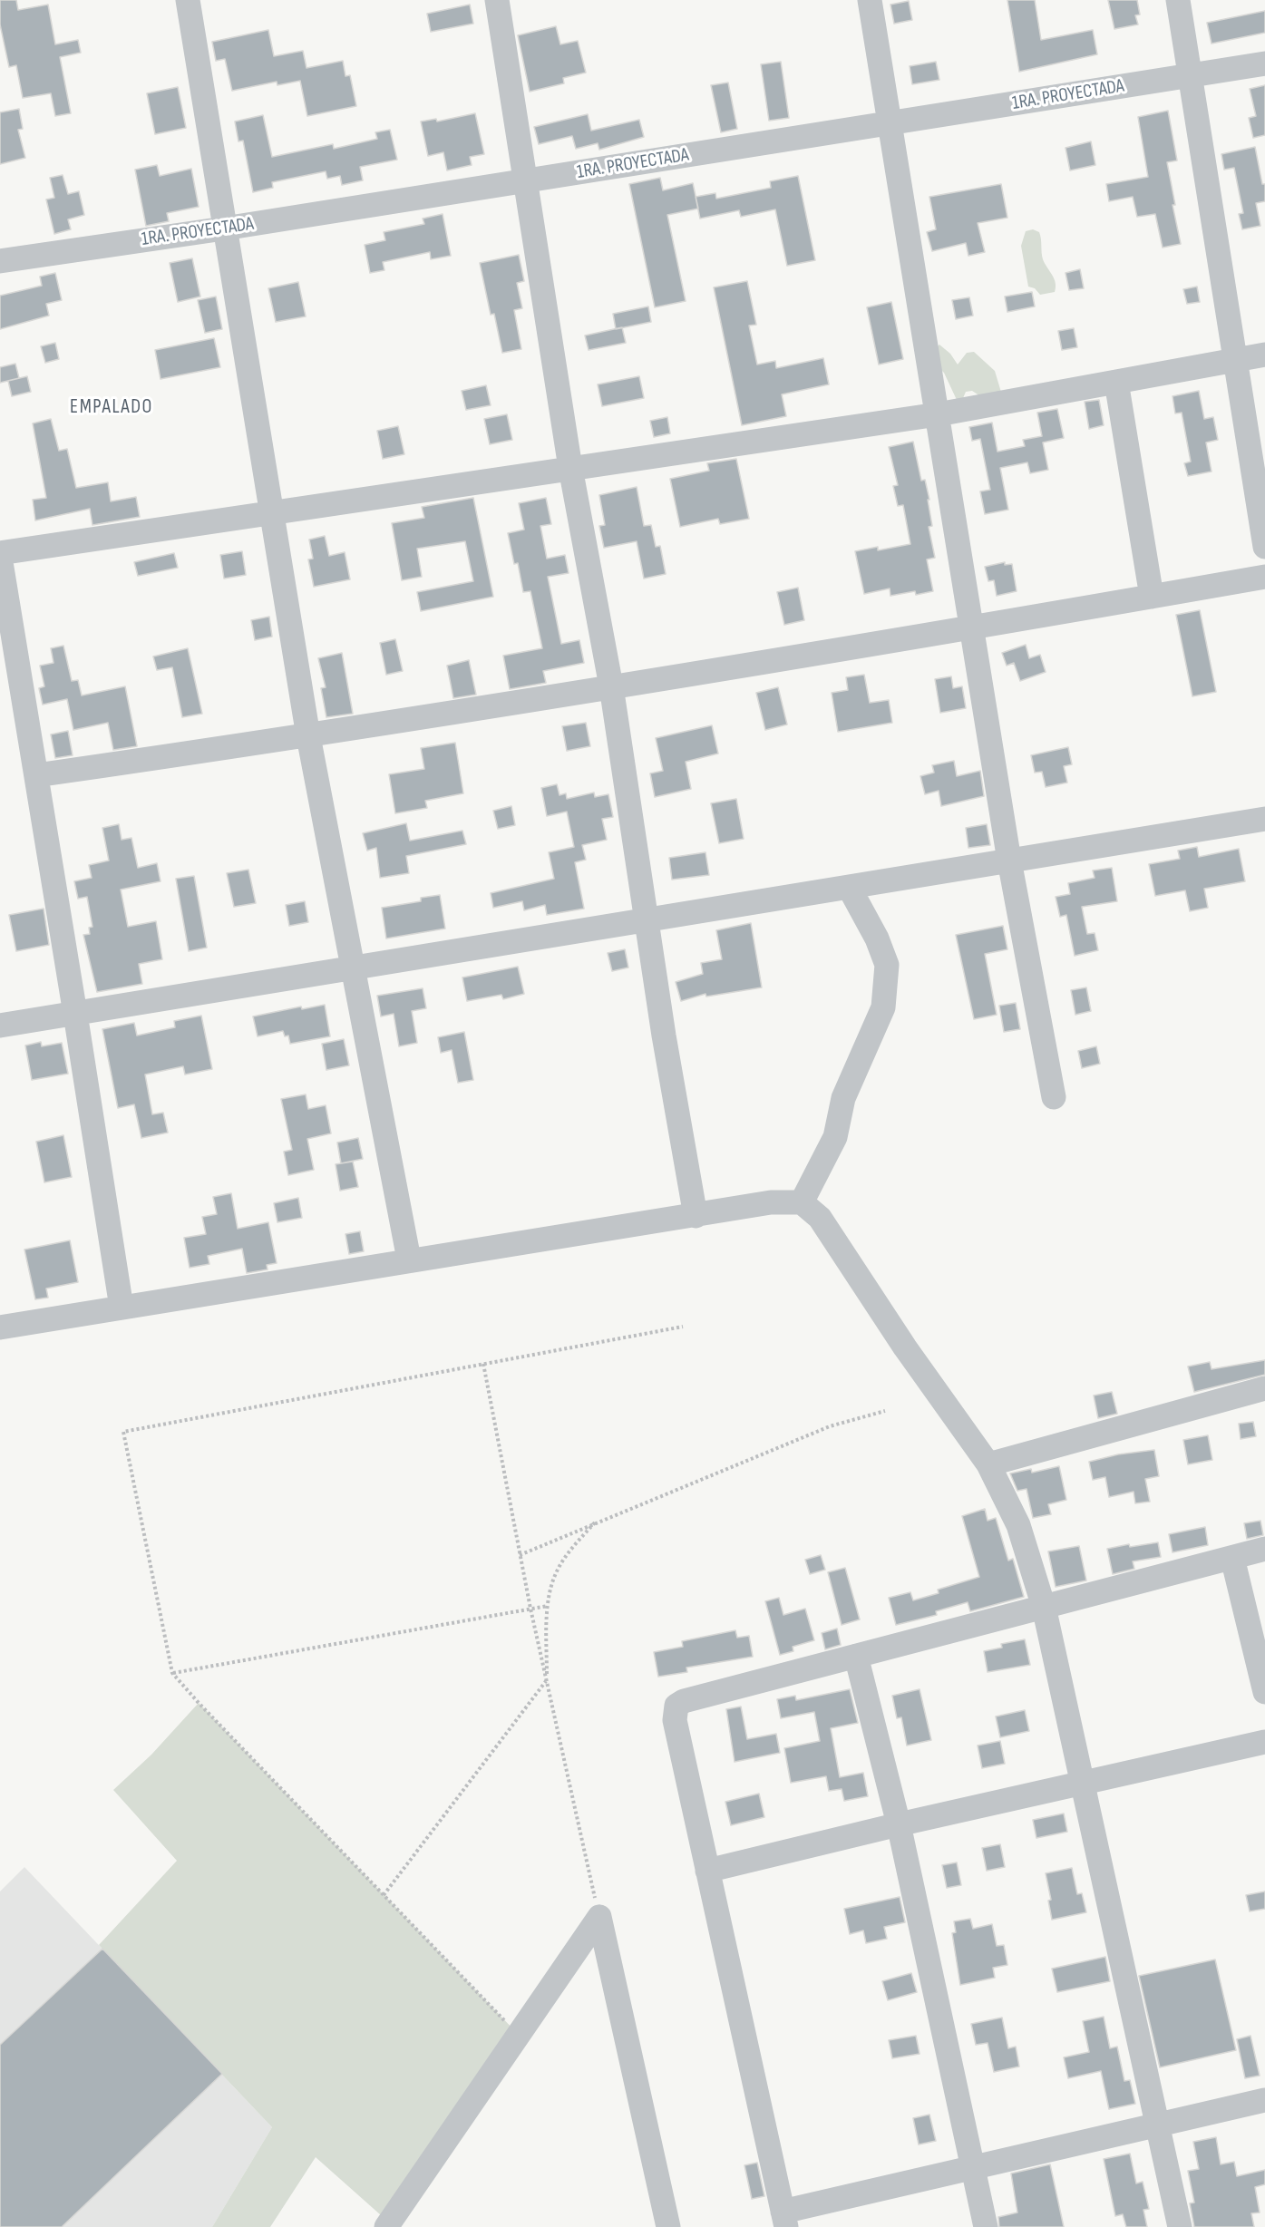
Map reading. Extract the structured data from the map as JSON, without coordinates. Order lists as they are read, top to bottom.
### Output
{
  "streets": {
    "street": ["1RA. PROYECTADA"]
  },
  "districts": ["EMPALADO"]
}
